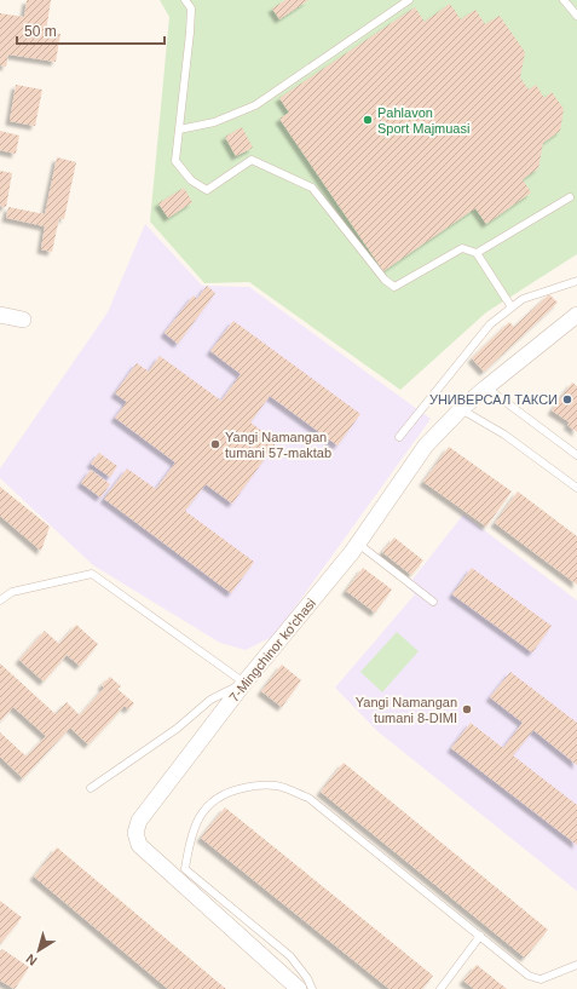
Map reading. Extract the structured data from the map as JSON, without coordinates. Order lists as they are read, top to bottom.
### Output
{
  "streets": {
    "street": ["7-Mingchinor ko'chasi"]
  },
  "places": [
    "Pahlavon Sport Majmuasi",
    "УНИВЕРСАЛ ТАКСИ",
    "Yangi Namangan tumani 57-maktab",
    "Yangi Namangan tumani 8-DIMI"
  ],
  "scale_bar": "50 m",
  "north": "bottom left"
}
